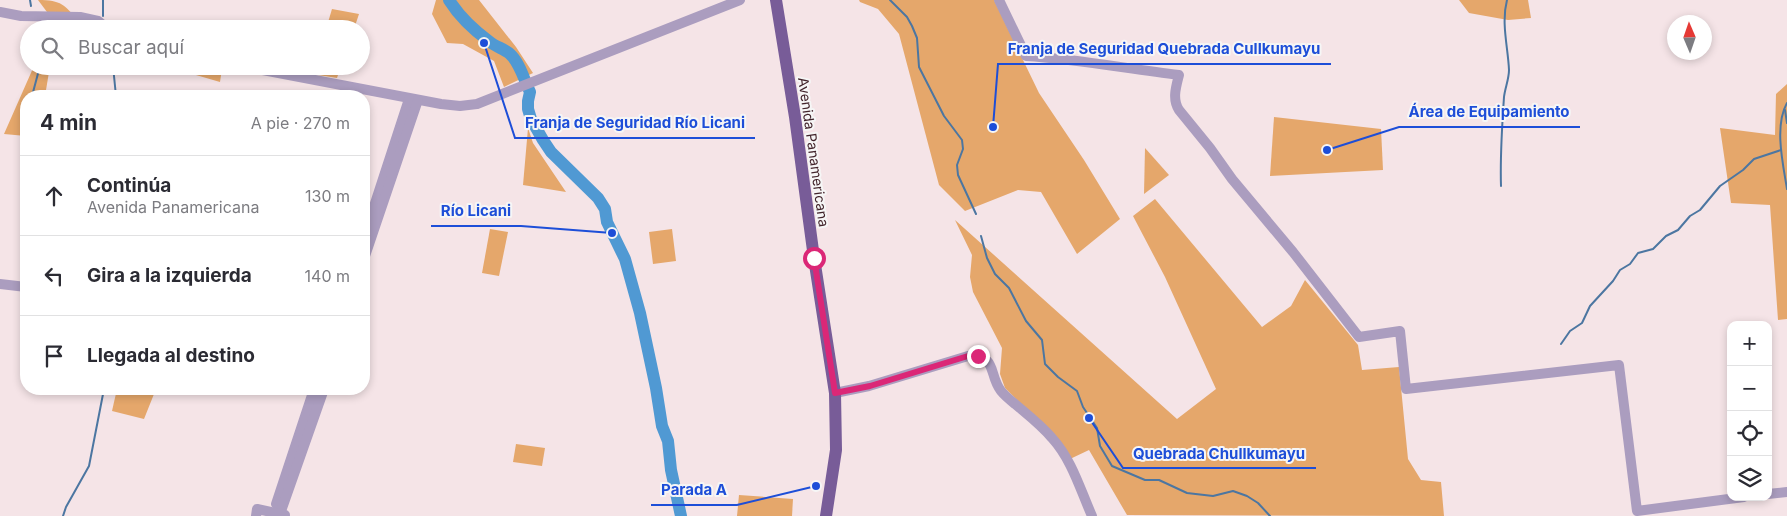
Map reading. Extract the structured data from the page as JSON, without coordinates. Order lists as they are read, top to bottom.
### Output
{
  "streets": {
    "main road": ["Avenida Panamericana"]
  },
  "places": [
    "Franja de Seguridad Río Licani",
    "Franja de Seguridad Quebrada Cullkumayu",
    "Área de Equipamiento",
    "Río Licani",
    "Quebrada Chullkumayu",
    "Parada A"
  ],
  "north": "top",
  "page": {
    "search": "Buscar aquí",
    "heading": ["4 min", "A pie · 270 m"],
    "list": [
      ["Continúa", "Avenida Panamericana", "130 m"],
      ["Gira a la izquierda", "140 m"],
      "Llegada al destino"
    ],
    "map_buttons": ["+", "−"]
  }
}
